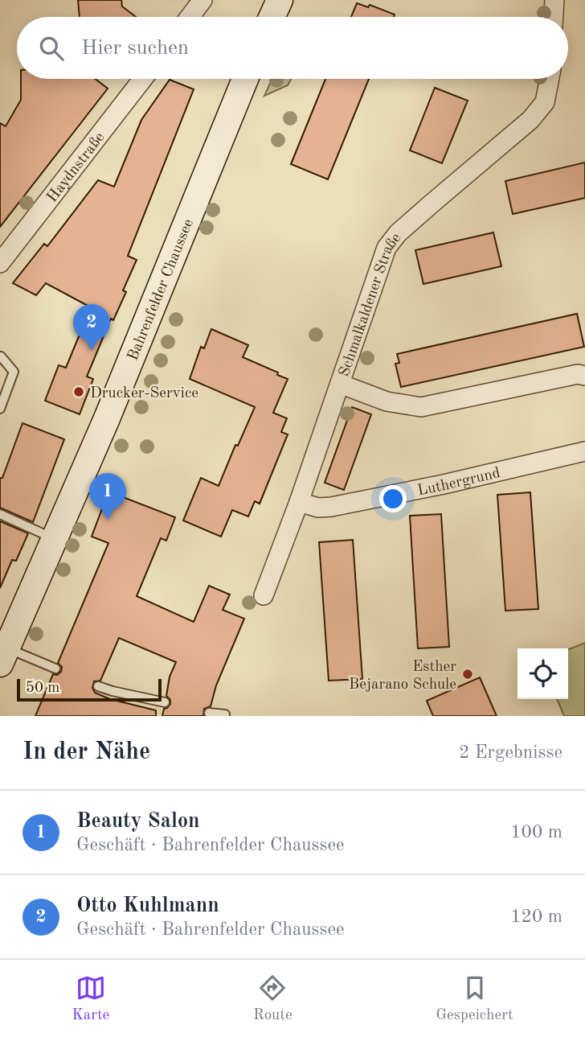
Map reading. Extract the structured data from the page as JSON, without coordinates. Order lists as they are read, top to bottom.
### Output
{
  "streets": {
    "main road": ["Bahrenfelder Chaussee"],
    "street": ["Haydnstraße", "Schmalkaldener Straße", "Luthergrund"]
  },
  "crossings": [
    ["Schmalkaldener Straße", "Luthergrund"]
  ],
  "places": ["Drucker-Service", "Esther Bejarano Schule"],
  "scale_bar": "50 m",
  "page": {
    "search": "Hier suchen",
    "pins": ["2", "1"],
    "scale": "50 m",
    "heading": ["In der Nähe", "2 Ergebnisse"],
    "list": [
      {
        "mark": "1",
        "name": "Beauty Salon",
        "note": "Geschäft · Bahrenfelder Chaussee",
        "value": "100 m"
      },
      {
        "mark": "2",
        "name": "Otto Kuhlmann",
        "note": "Geschäft · Bahrenfelder Chaussee",
        "value": "120 m"
      }
    ],
    "nav": ["Karte", "Route", "Gespeichert"]
  }
}
